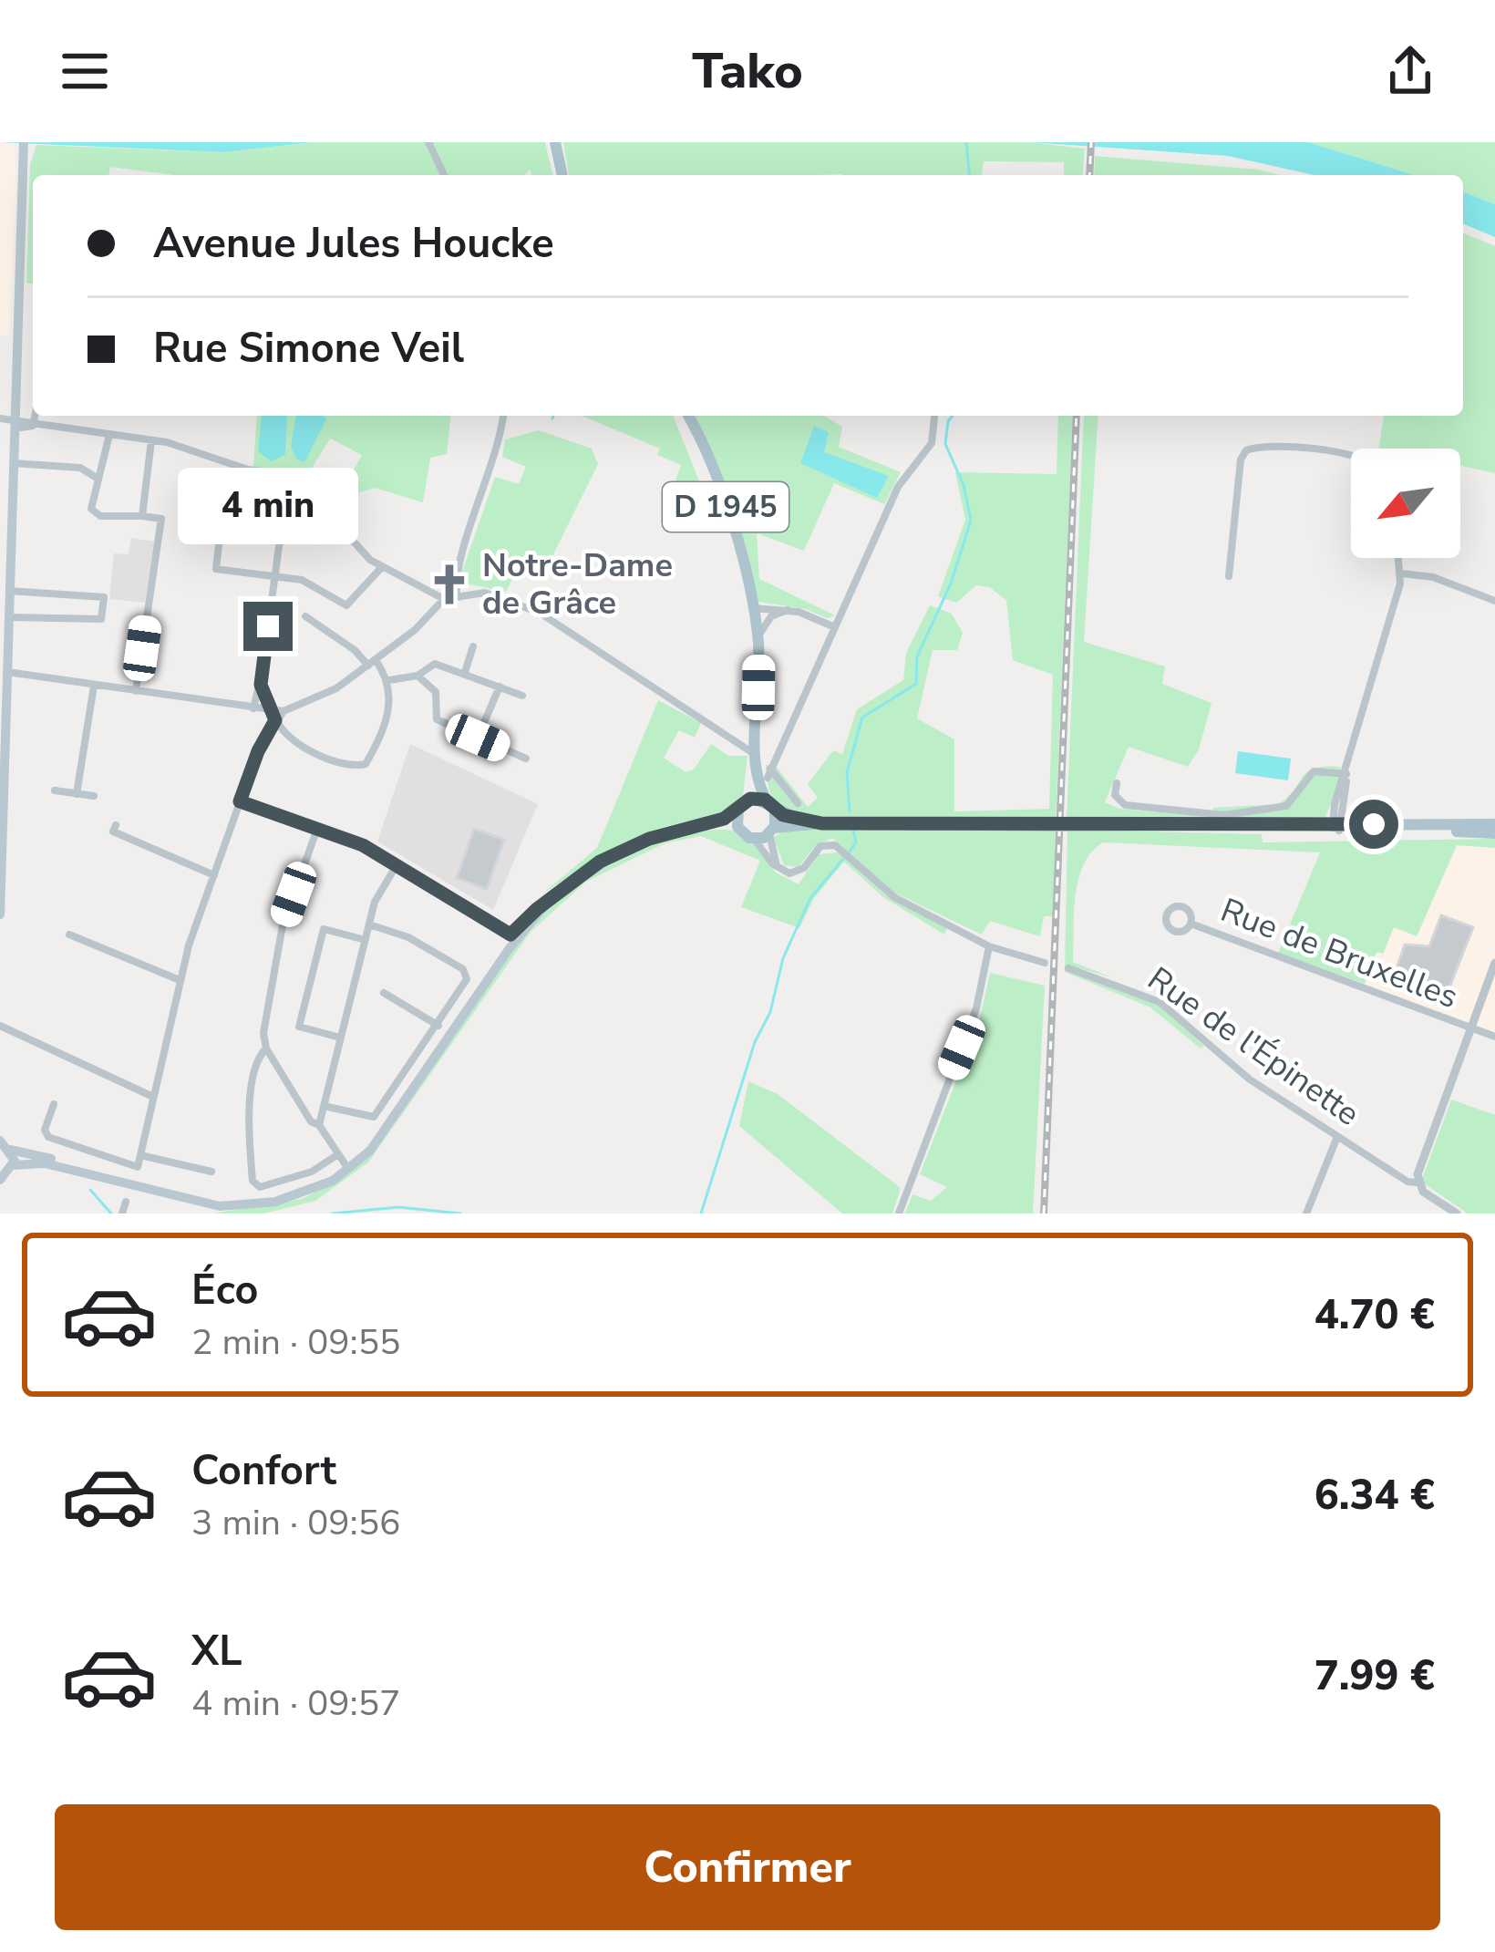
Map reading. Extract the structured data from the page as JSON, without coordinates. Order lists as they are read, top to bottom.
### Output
{
  "streets": {
    "main road": ["D 1945"],
    "street": ["Rue de Bruxelles", "Rue de l'Épinette"]
  },
  "places": {
    "church": ["Notre-Dame de Grâce"]
  },
  "north": "bottom left",
  "page": {
    "header": "Tako",
    "banner": ["Avenue Jules Houcke", "Rue Simone Veil"],
    "bubble": "4 min",
    "list": [
      {
        "name": "Éco",
        "note": "2 min · 09:55",
        "value": "4.70 €"
      },
      {
        "name": "Confort",
        "note": "3 min · 09:56",
        "value": "6.34 €"
      },
      {
        "name": "XL",
        "note": "4 min · 09:57",
        "value": "7.99 €"
      }
    ],
    "buttons": "Confirmer"
  }
}
